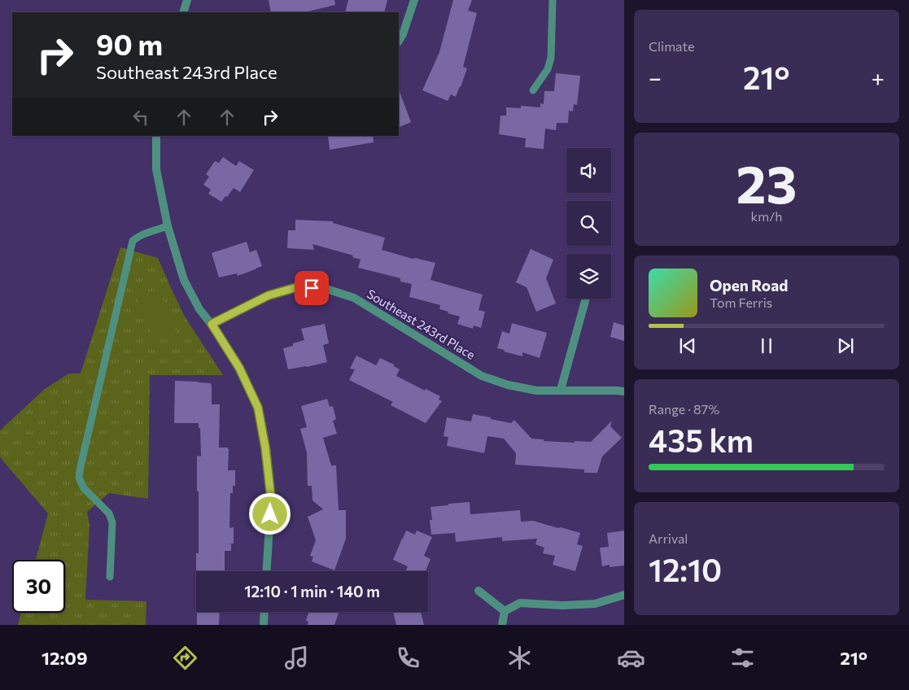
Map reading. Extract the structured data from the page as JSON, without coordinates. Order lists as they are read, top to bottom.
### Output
{
  "streets": {
    "street": ["Southeast 243rd Place"]
  },
  "page": {
    "tile": [
      "Climate",
      ["23", "km/h"],
      ["Range · 87%", "435 km"],
      ["Arrival", "12:10"]
    ],
    "turn": ["90 m", "Southeast 243rd Place"],
    "heat": ["−", "21°", "+"],
    "song": ["Open Road", "Tom Ferris"],
    "limit": "30",
    "trip": "12:10 · 1 min · 140 m",
    "tabs": ["12:09", "21°"]
  }
}
